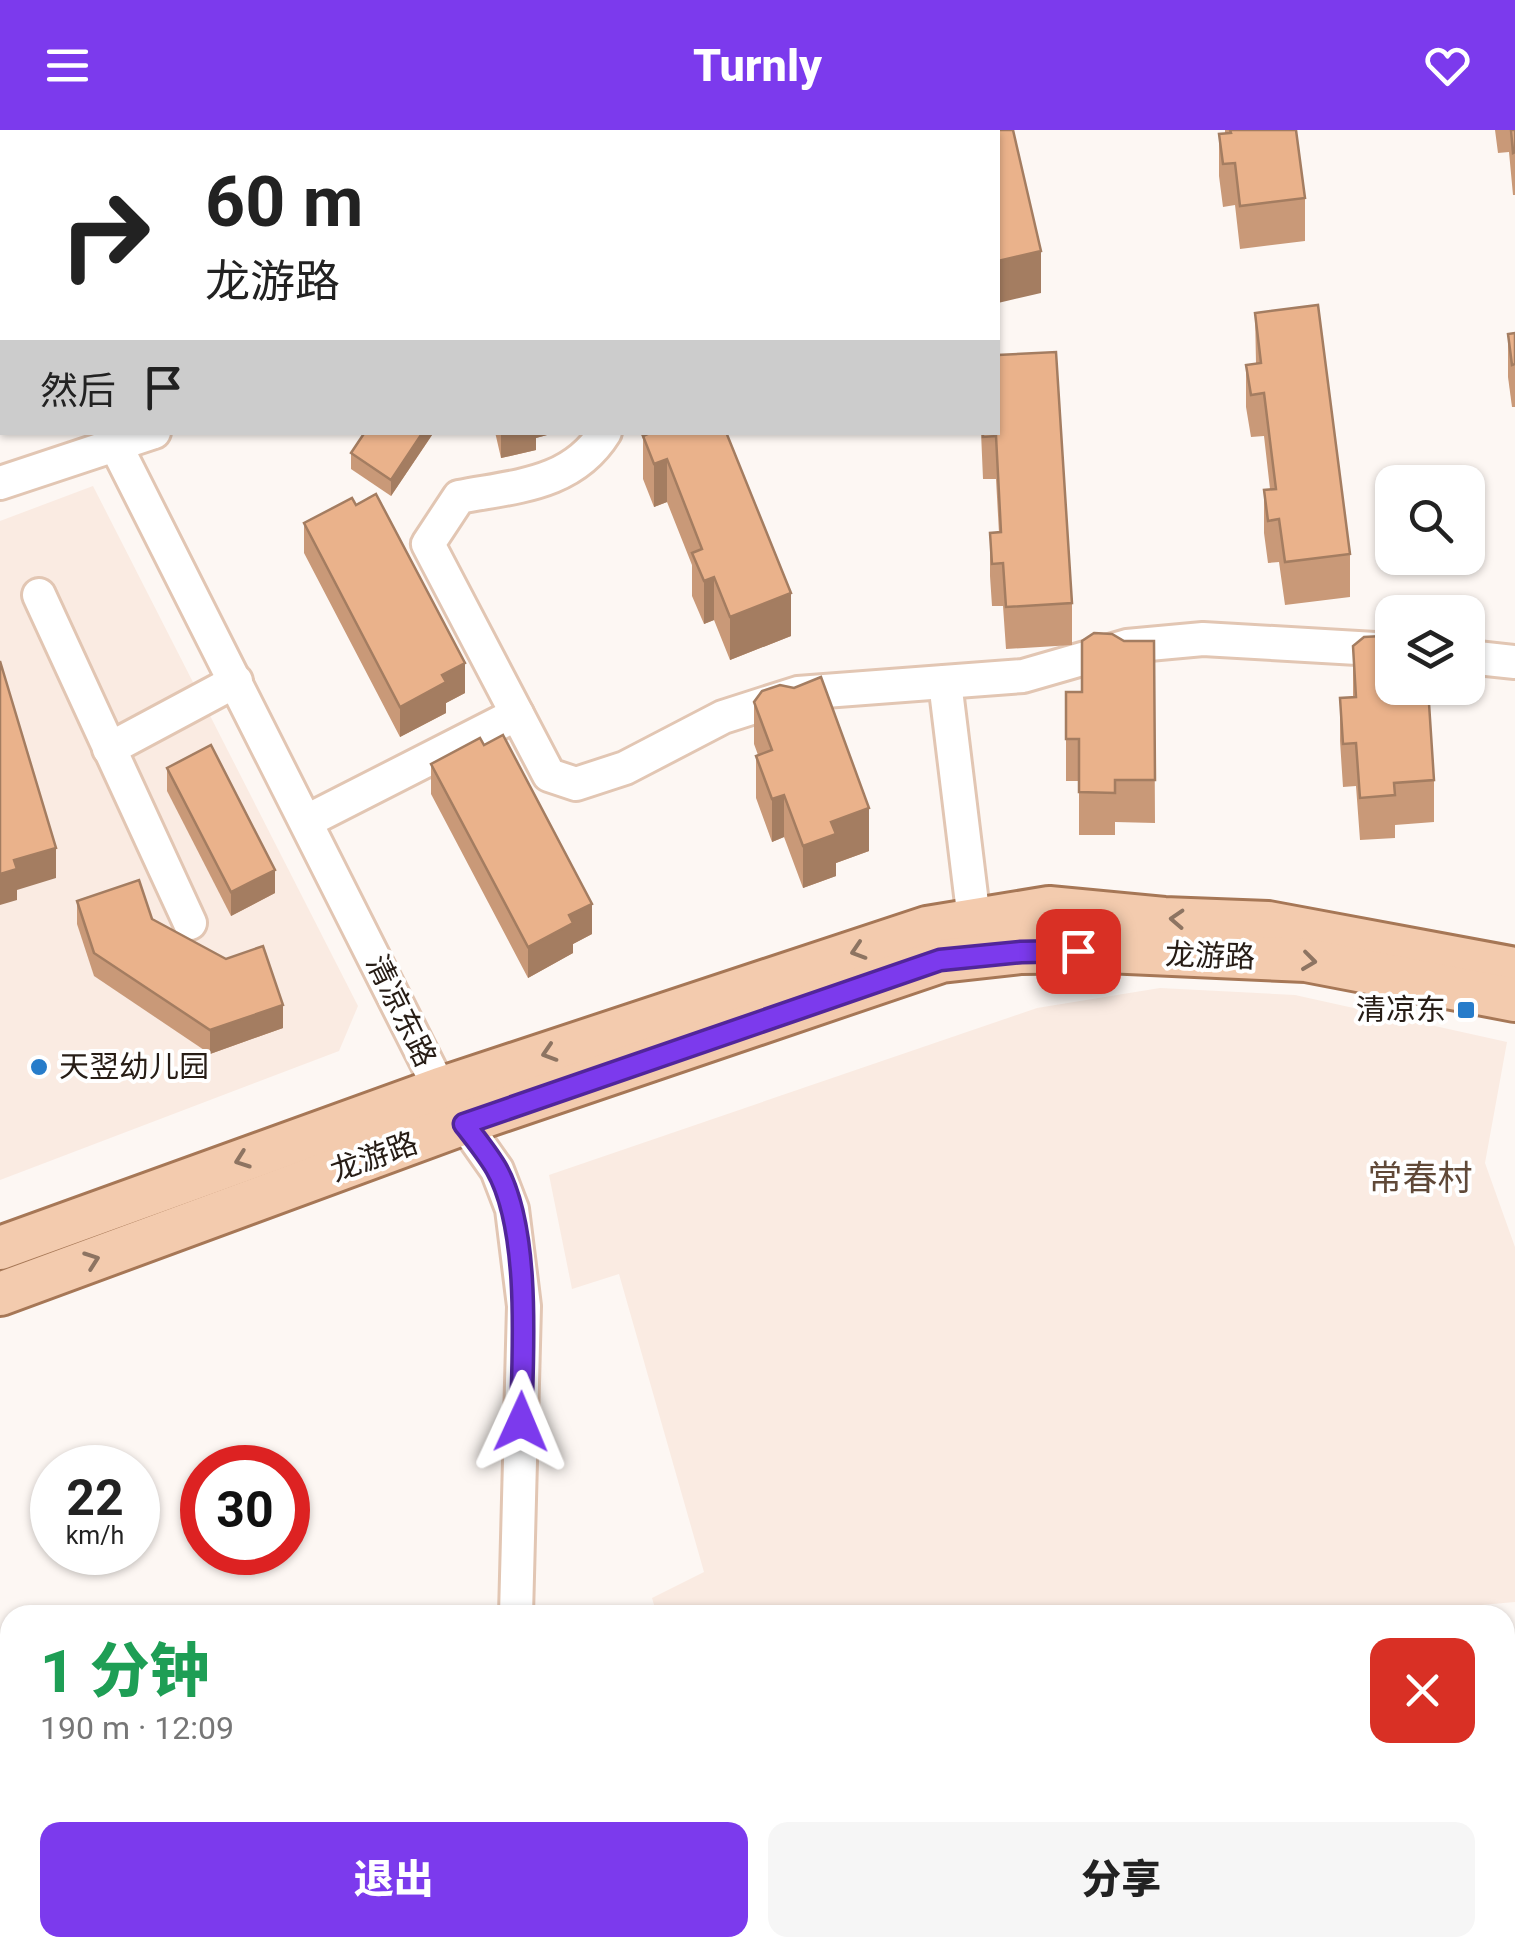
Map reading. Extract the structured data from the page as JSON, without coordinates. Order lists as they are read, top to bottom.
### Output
{
  "streets": {
    "main road": ["龙游路"],
    "street": ["清凉东路"]
  },
  "crossings": [
    ["龙游路", "清凉东路"]
  ],
  "districts": ["常春村"],
  "places": {
    "transit": ["清凉东"],
    "other": ["天翌幼儿园"]
  },
  "page": {
    "header": "Turnly",
    "turn": ["60 m", "龙游路"],
    "then": "然后",
    "speed": "22 km/h",
    "limit": "30",
    "heading": ["1 分钟", "190 m · 12:09"],
    "buttons": ["退出", "分享"]
  }
}
